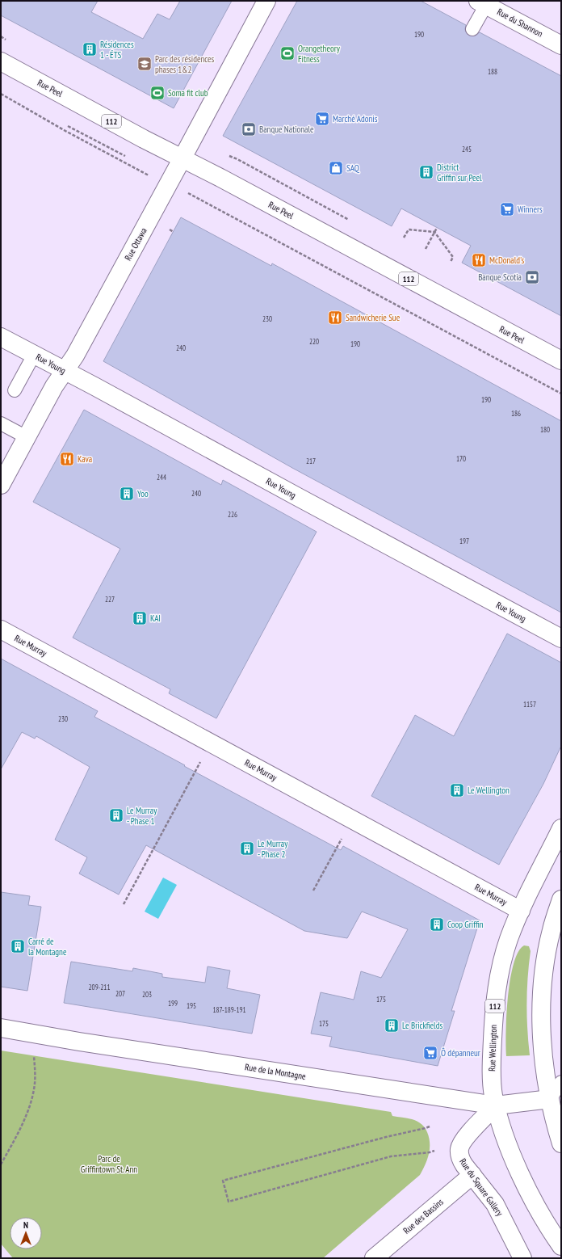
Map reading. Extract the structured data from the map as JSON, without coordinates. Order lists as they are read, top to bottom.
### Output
{
  "streets": {
    "street": [
      "Rue du Shannon",
      "Rue Peel",
      "112",
      "Rue Ottawa",
      "Rue Young",
      "Rue Murray",
      "Rue Wellington",
      "Rue de la Montagne",
      "Rue du Square Gallery",
      "Rue des Bassins"
    ]
  },
  "crossings": [
    ["Rue Peel", "Rue Ottawa"],
    ["Rue Ottawa", "Rue Young"],
    ["Rue Murray", "Rue Wellington"],
    ["Rue Wellington", "Rue de la Montagne"],
    ["Rue Wellington", "Rue du Square Gallery"],
    ["Rue de la Montagne", "Rue du Square Gallery"],
    ["Rue du Square Gallery", "Rue des Bassins"]
  ],
  "parks": ["Parc de Griffintown St. Ann"],
  "places": {
    "building": [
      "Résidences 1 - ÉTS",
      "District Griffin sur Peel",
      "Yoo",
      "KAI",
      "Le Wellington",
      "Le Murray - Phase 1",
      "Le Murray - Phase 2",
      "Coop Griffin",
      "Carré de la Montagne",
      "Le Brickfields"
    ],
    "sports": ["Orangetheory Fitness", "Soma fit club"],
    "school or university": ["Parc des résidences phases 1&2"],
    "supermarket": ["Marché Adonis", "Winners", "Ô dépanneur"],
    "bank": ["Banque Nationale", "Banque Scotia"],
    "shop": ["SAQ"],
    "restaurant": ["McDonald's", "Sandwicherie Sue", "Kava"]
  },
  "house_numbers": [
    "190",
    "188",
    "245",
    "230",
    "220",
    "190",
    "240",
    "190",
    "186",
    "180",
    "170",
    "217",
    "244",
    "240",
    "226",
    "197",
    "227",
    "1157",
    "230",
    "209-211",
    "207",
    "203",
    "175",
    "199",
    "195",
    "187-189-191",
    "175"
  ],
  "north": "top"
}
